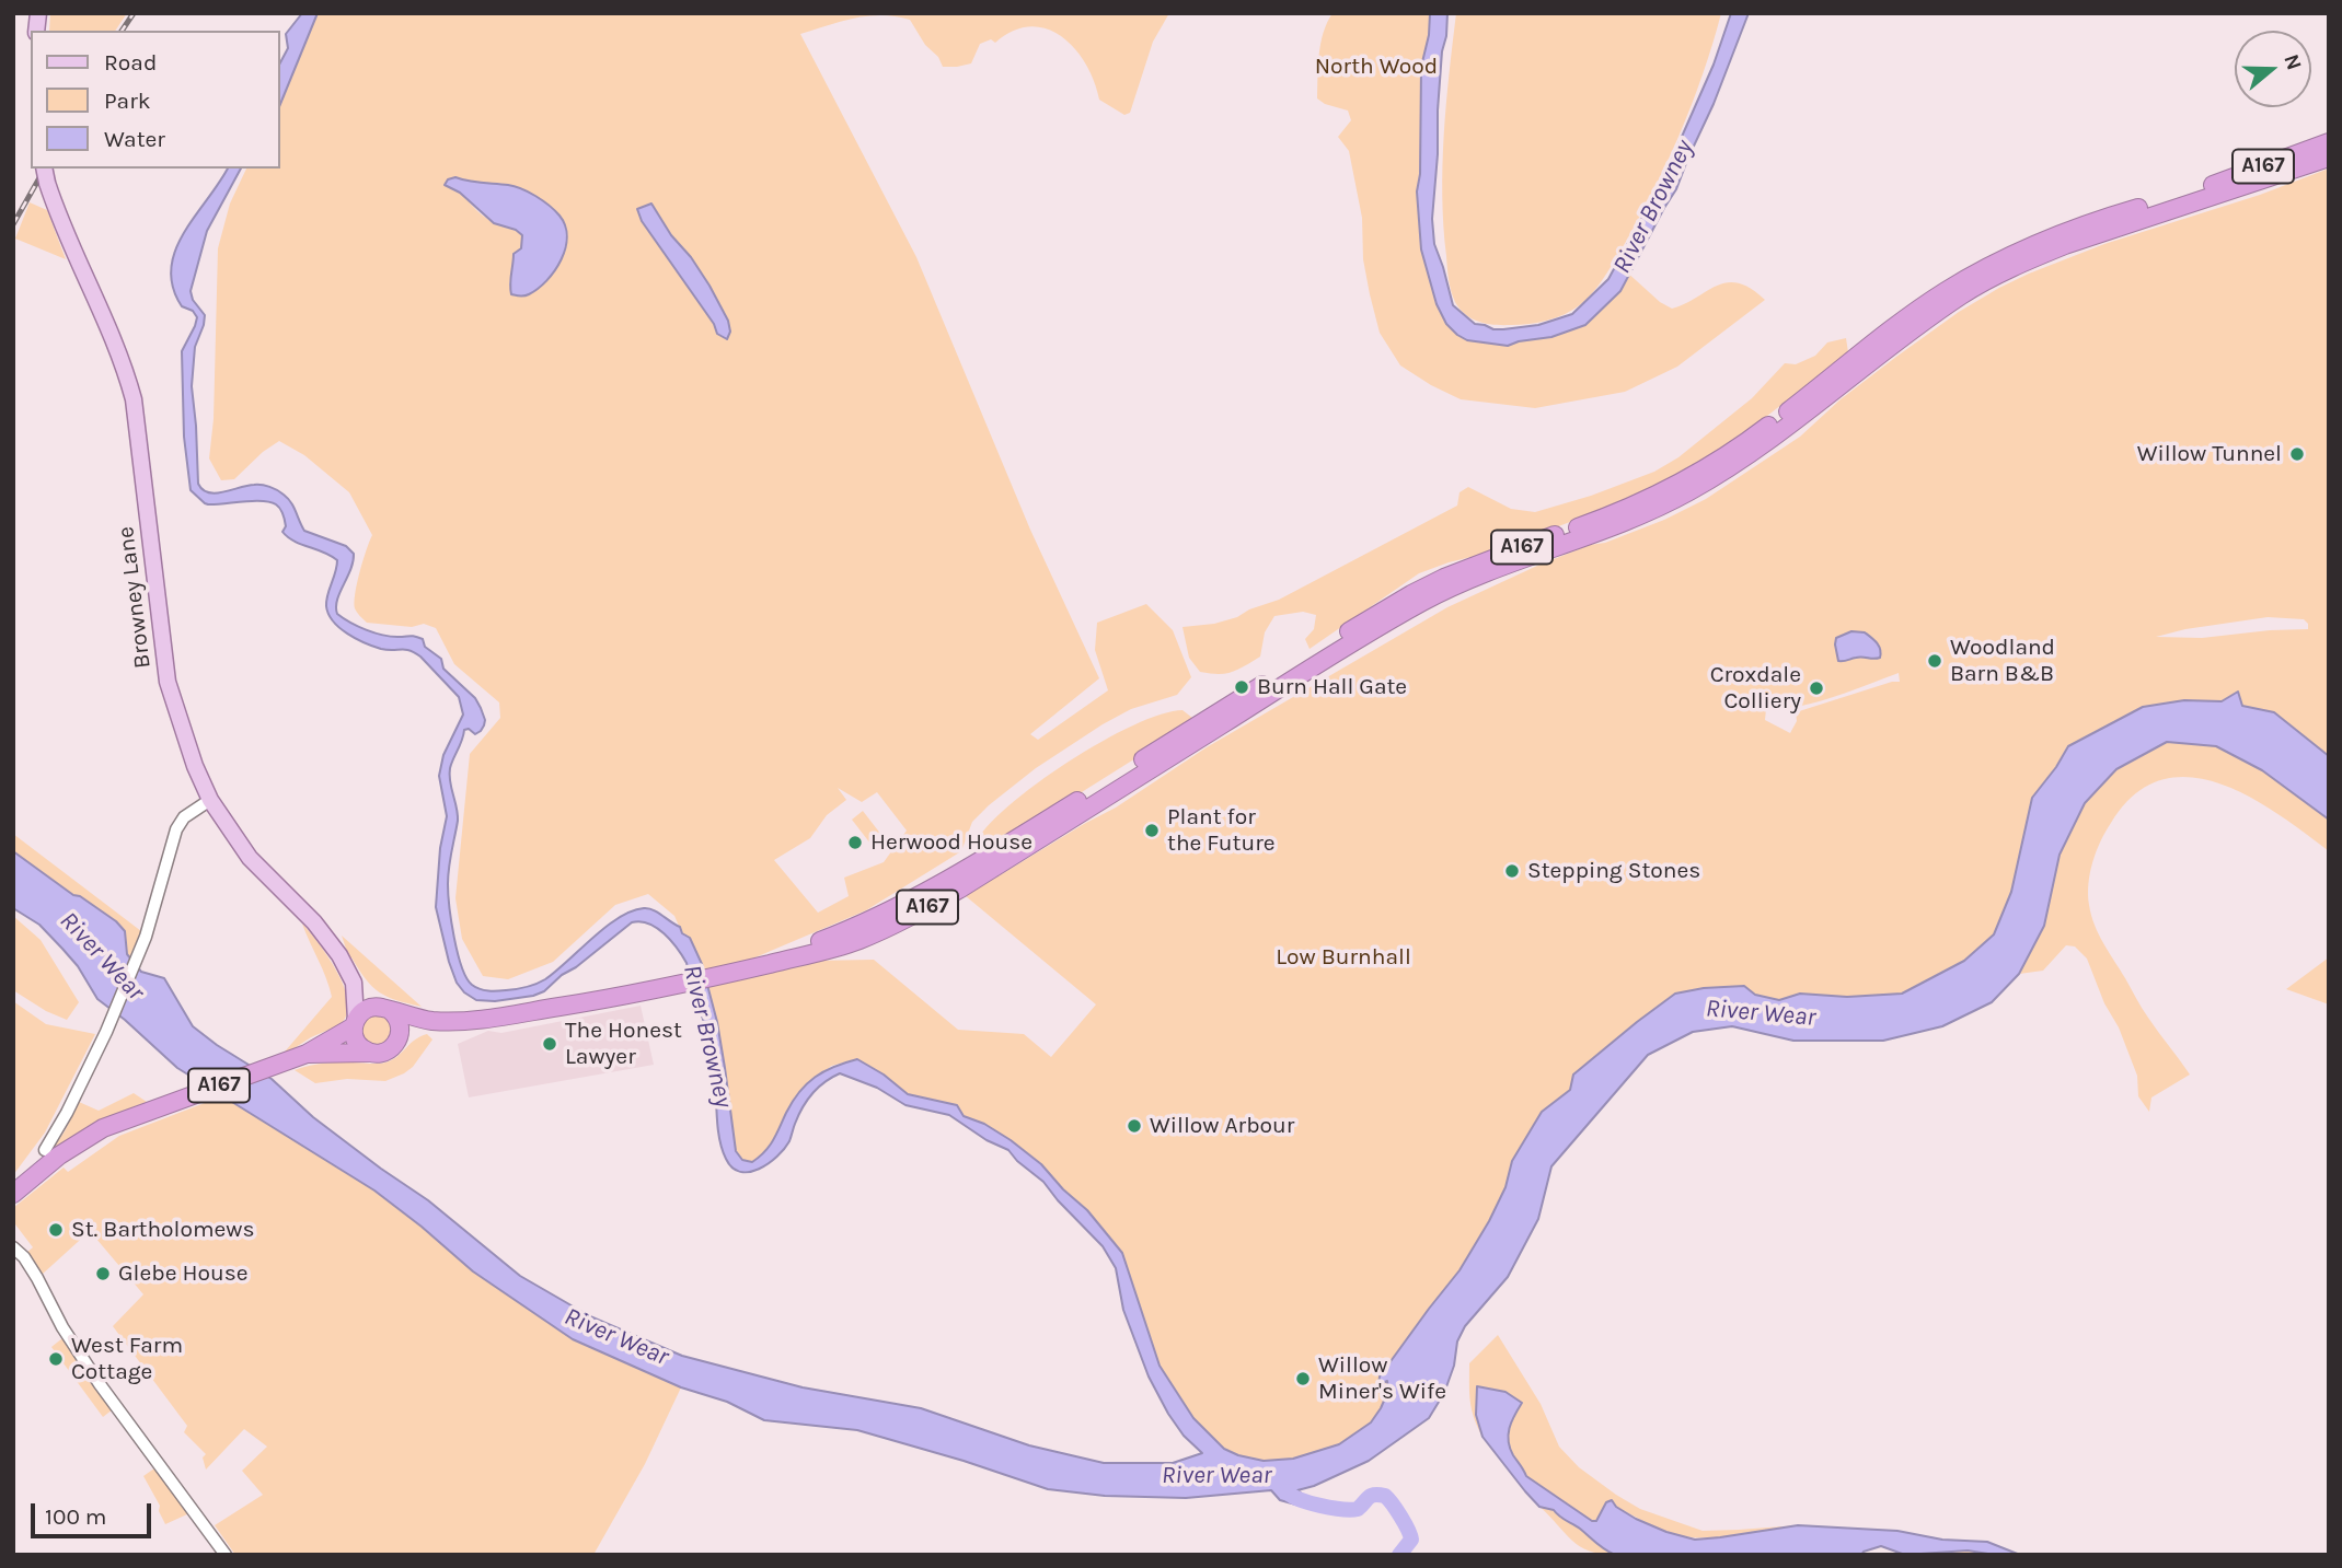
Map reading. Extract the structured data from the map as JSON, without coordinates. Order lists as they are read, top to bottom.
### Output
{
  "streets": {
    "highway": ["A167"],
    "main road": ["Browney Lane"]
  },
  "water": ["River Browney", "River Wear"],
  "parks": ["North Wood", "Low Burnhall"],
  "places": [
    "Willow Tunnel",
    "Woodland Barn B&B",
    "Burn Hall Gate",
    "Croxdale Colliery",
    "Plant for the Future",
    "Herwood House",
    "Stepping Stones",
    "The Honest Lawyer",
    "Willow Arbour",
    "St. Bartholomews",
    "Glebe House",
    "West Farm Cottage",
    "Willow Miner's Wife"
  ],
  "legend": ["Road", "Park", "Water"],
  "scale_bar": "100 m",
  "north": "right"
}
